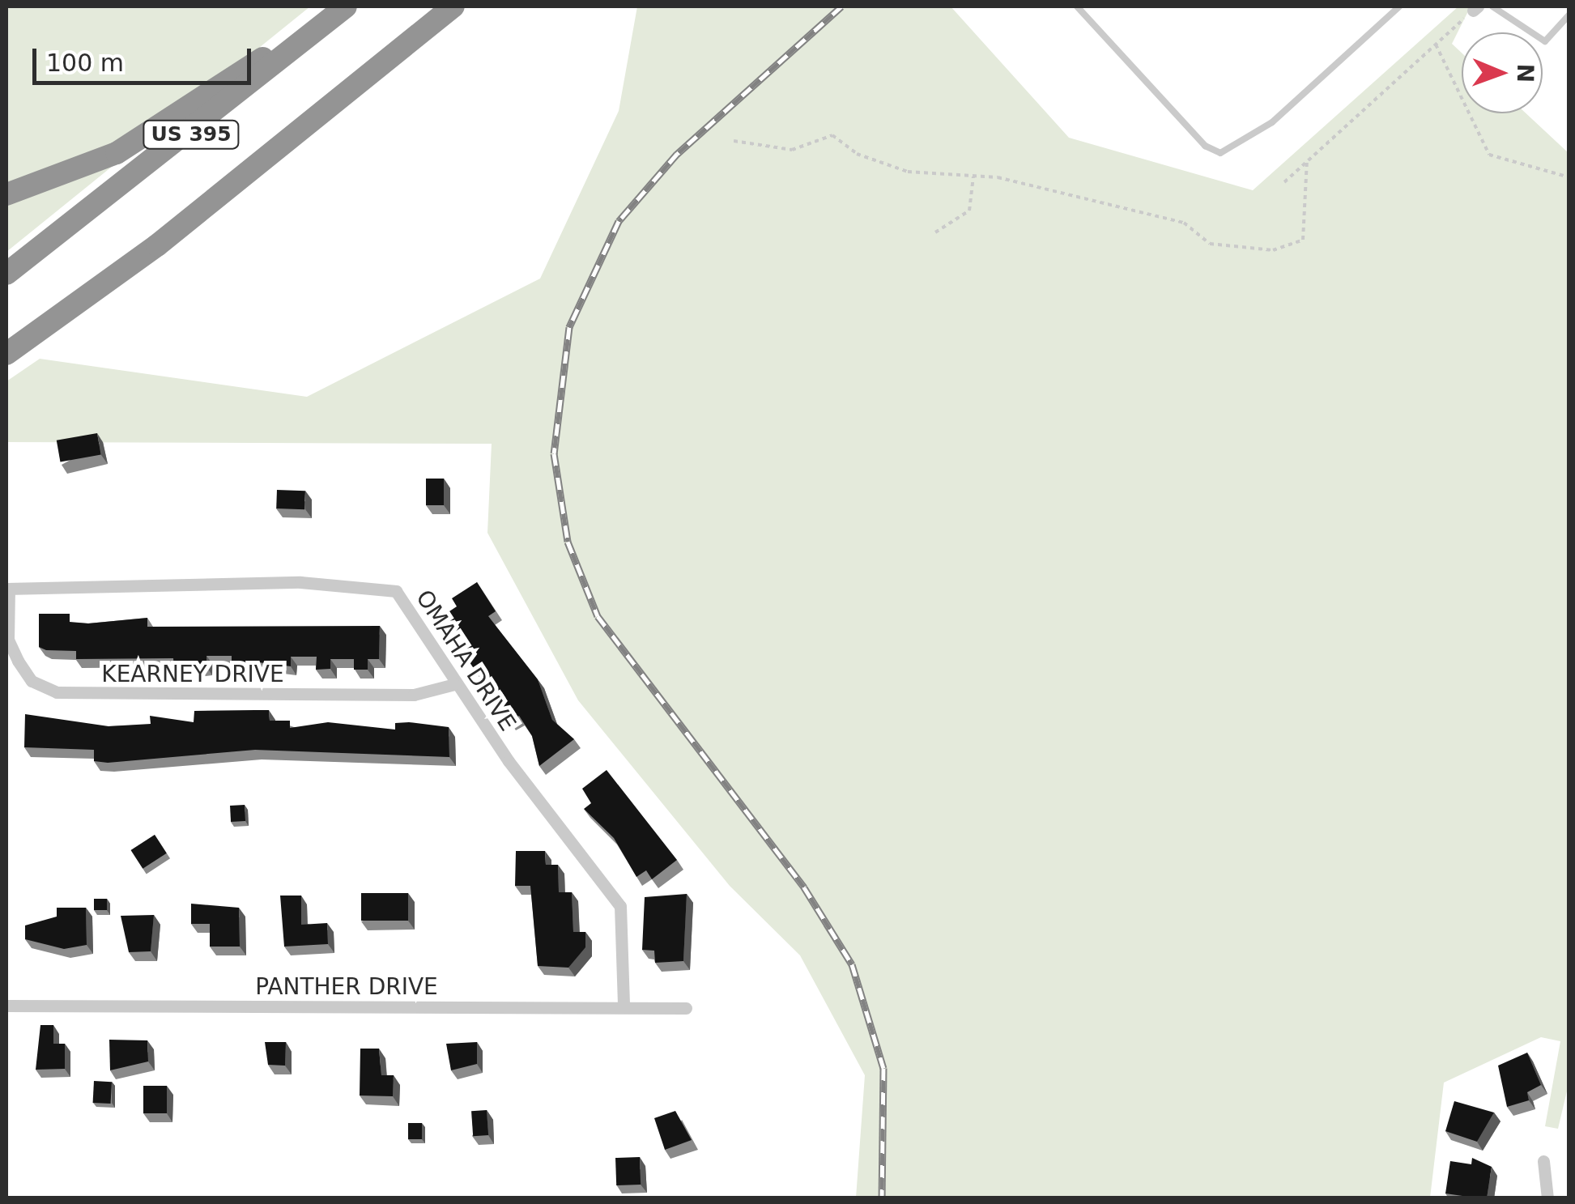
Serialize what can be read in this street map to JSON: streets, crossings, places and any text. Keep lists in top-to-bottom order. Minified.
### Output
{"streets":{"highway":["US 395"],"street":["OMAHA DRIVE","KEARNEY DRIVE","PANTHER DRIVE"]},"crossings":[["OMAHA DRIVE","KEARNEY DRIVE"],["OMAHA DRIVE","PANTHER DRIVE"]],"scale_bar":"100 m","north":"right"}
